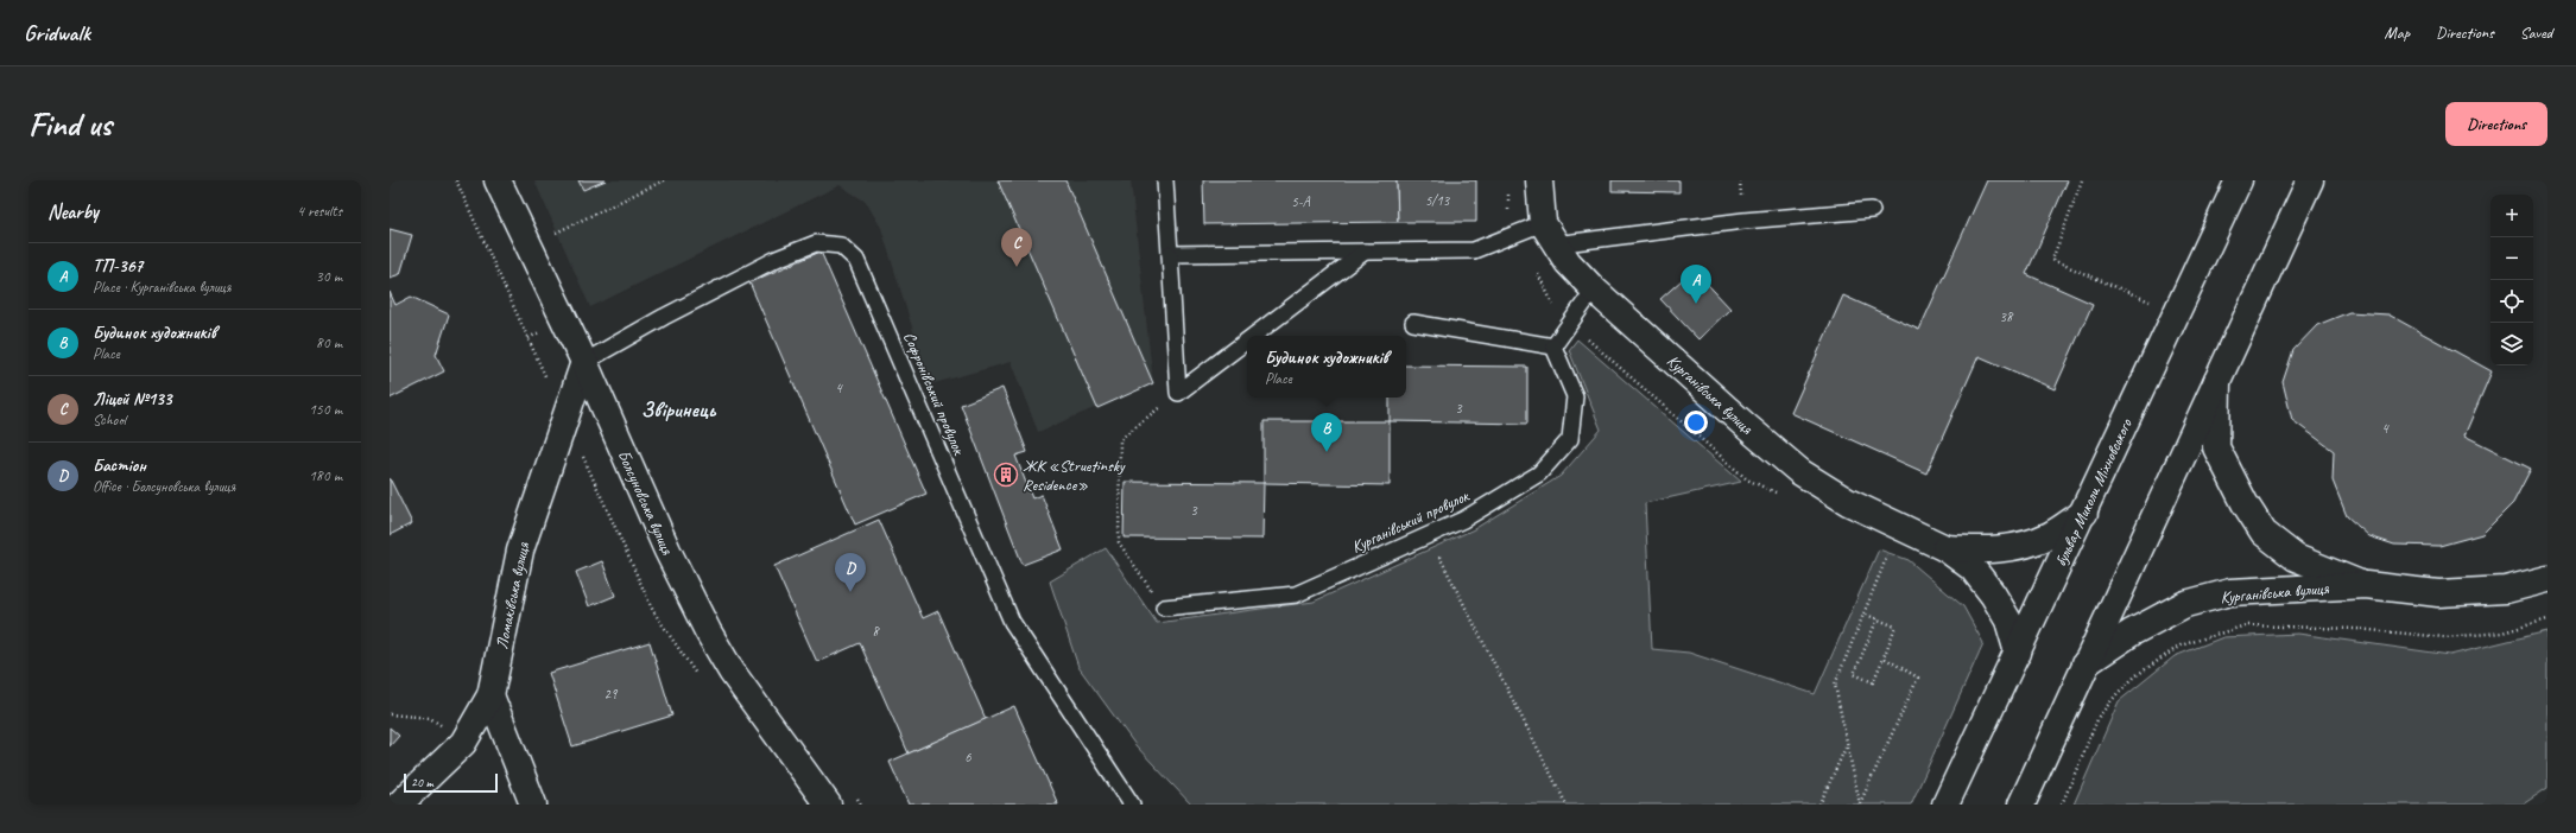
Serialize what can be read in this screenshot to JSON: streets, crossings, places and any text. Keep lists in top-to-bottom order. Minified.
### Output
{"streets":{"main road":["Курганівська вулиця","бульвар Миколи Міхновського","Болсуновська вулиця","Ломаківська вулиця"],"lane":["Софронівський провулок","Курганівський провулок"]},"crossings":[["Софронівський провулок","Болсуновська вулиця"],["Софронівський провулок","Ломаківська вулиця"],["Курганівська вулиця","бульвар Миколи Міхновського"],["Болсуновська вулиця","Ломаківська вулиця"]],"districts":["Звіринець"],"places":{"building":["ЖК «Struetinsky Residence»"]},"house_numbers":["5/13","5-А","38","4","3","4","3","8","29","6"],"scale_bar":"20 m","page":{"header":"Gridwalk","nav":["Map","Directions","Saved"],"buttons":"Directions","title":"Find us","heading":["Nearby","4 results"],"map_buttons":["+","−"],"pins":["C","A","B","D"],"list":[{"mark":"A","name":"ТП-367","note":"Place · Курганівська вулиця","value":"30 m"},{"mark":"B","name":"Будинок художників","note":"Place","value":"80 m"},{"mark":"C","name":"Ліцей №133","note":"School","value":"150 m"},{"mark":"D","name":"Бастіон","note":"Office · Болсуновська вулиця","value":"180 m"}],"popup":["Будинок художників","Place"],"scale":"20 m"}}
